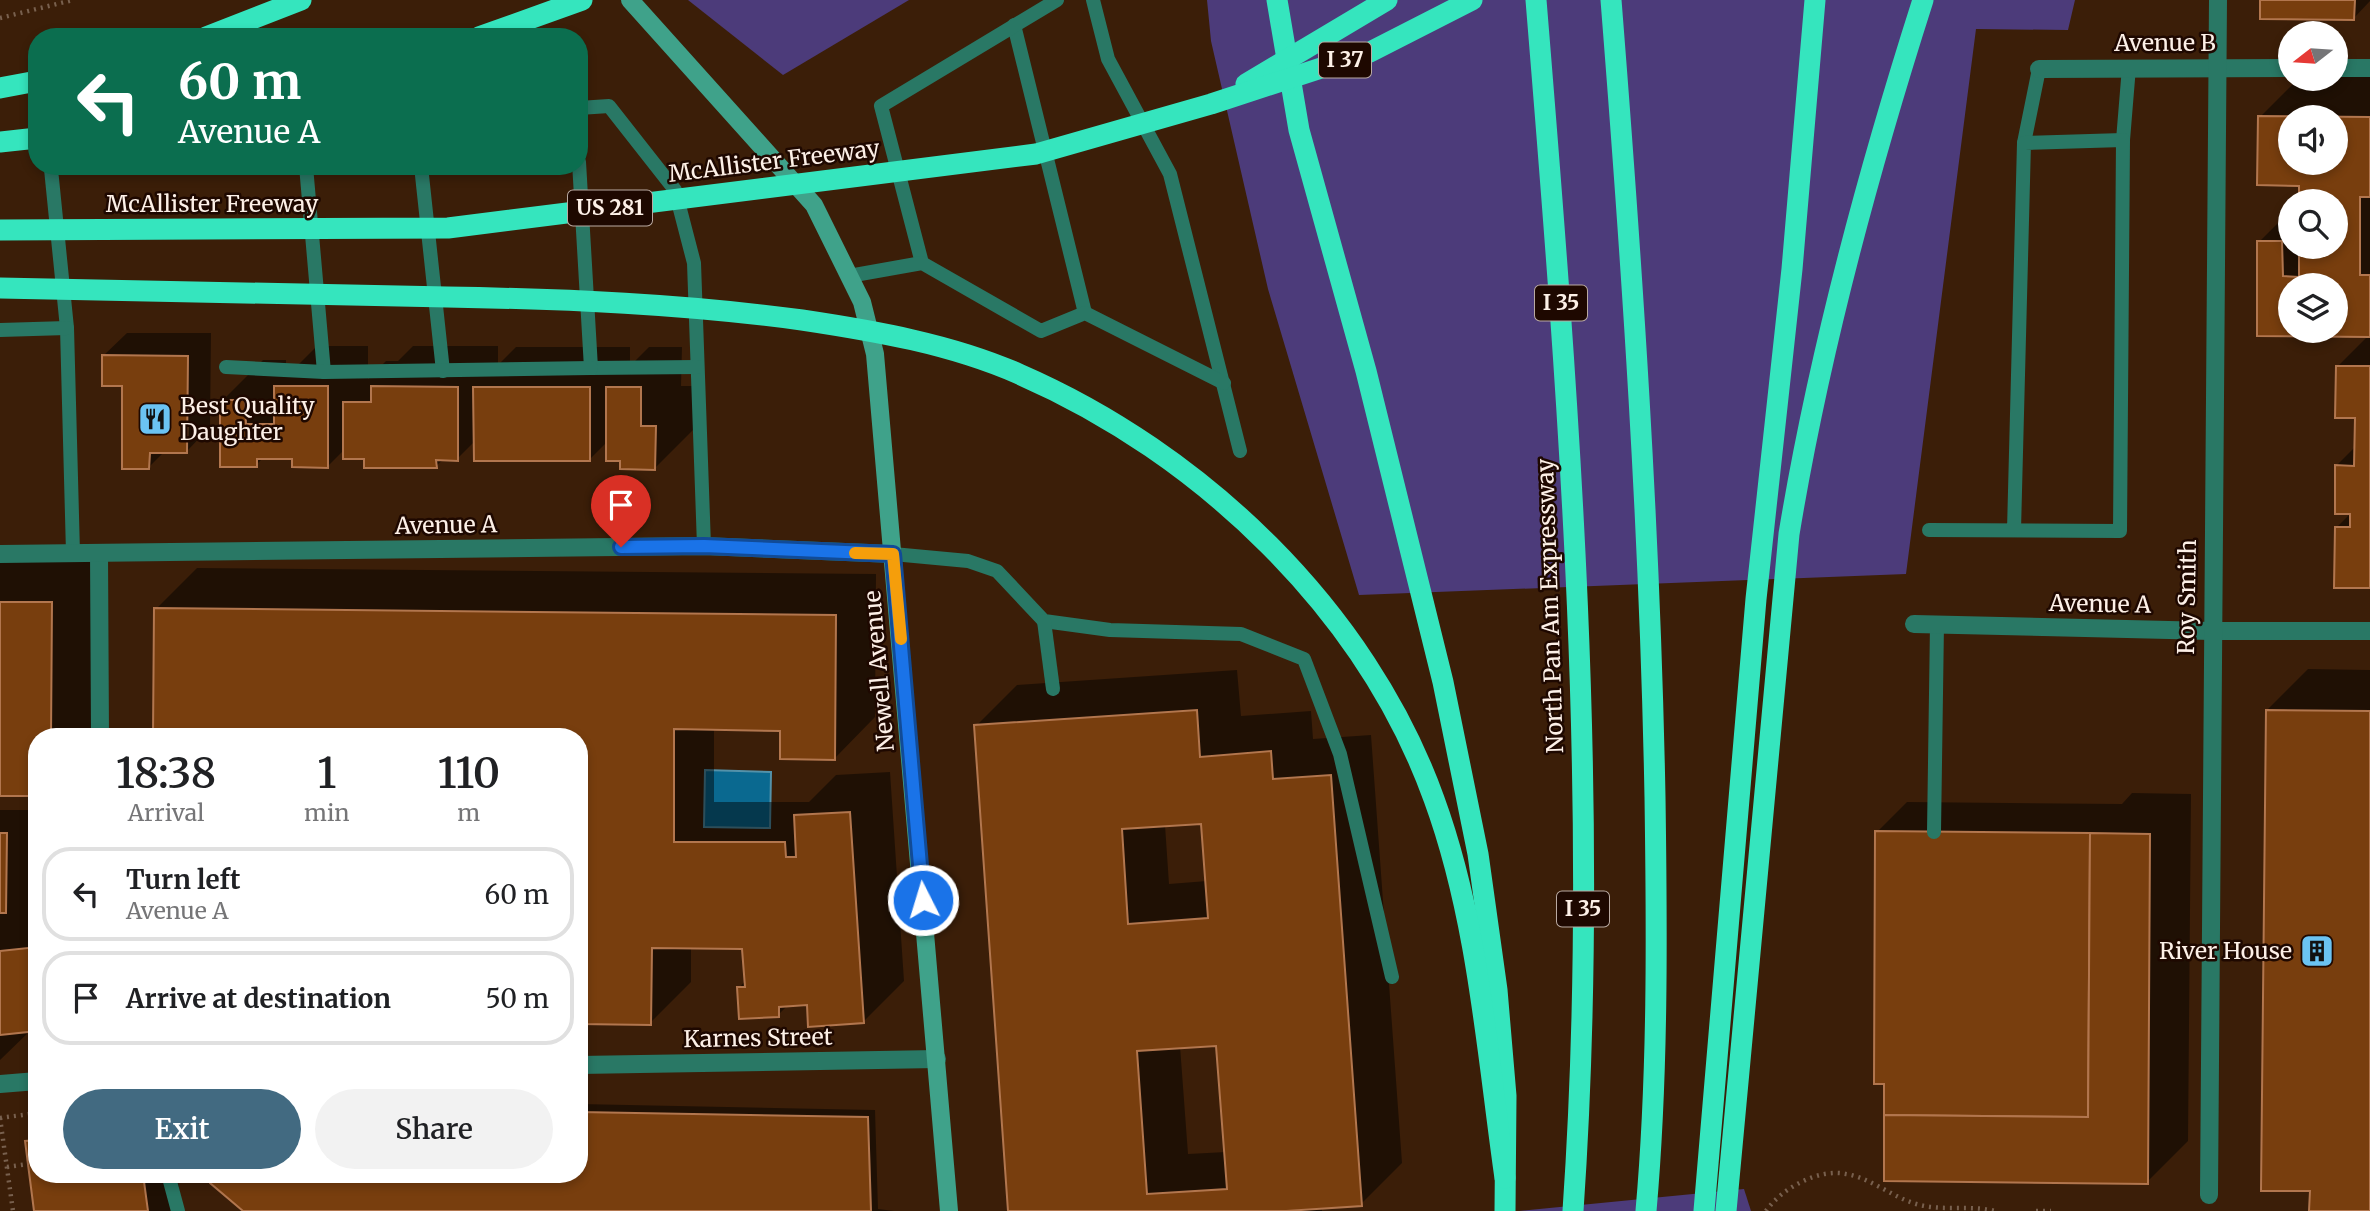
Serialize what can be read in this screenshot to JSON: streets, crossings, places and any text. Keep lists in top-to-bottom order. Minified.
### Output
{"streets":{"highway":["I 37","McAllister Freeway","US 281","I 35","North Pan Am Expressway"],"main road":["Newell Avenue"],"street":["Avenue B","Avenue A","Roy Smith","Karnes Street"]},"crossings":[["Avenue B","Roy Smith"],["I 37","McAllister Freeway"],["Avenue A","Roy Smith"],["Avenue A","Newell Avenue"],["Newell Avenue","Karnes Street"]],"places":{"restaurant":["Best Quality Daughter"],"building":["River House"]},"north":"left","page":{"turn":["60 m","Avenue A"],"eta":["18:38","Arrival","1","min","110","m"],"list":[{"name":"Turn left","note":"Avenue A","value":"60 m"},{"name":"Arrive at destination","value":"50 m"}],"buttons":["Exit","Share"]}}
